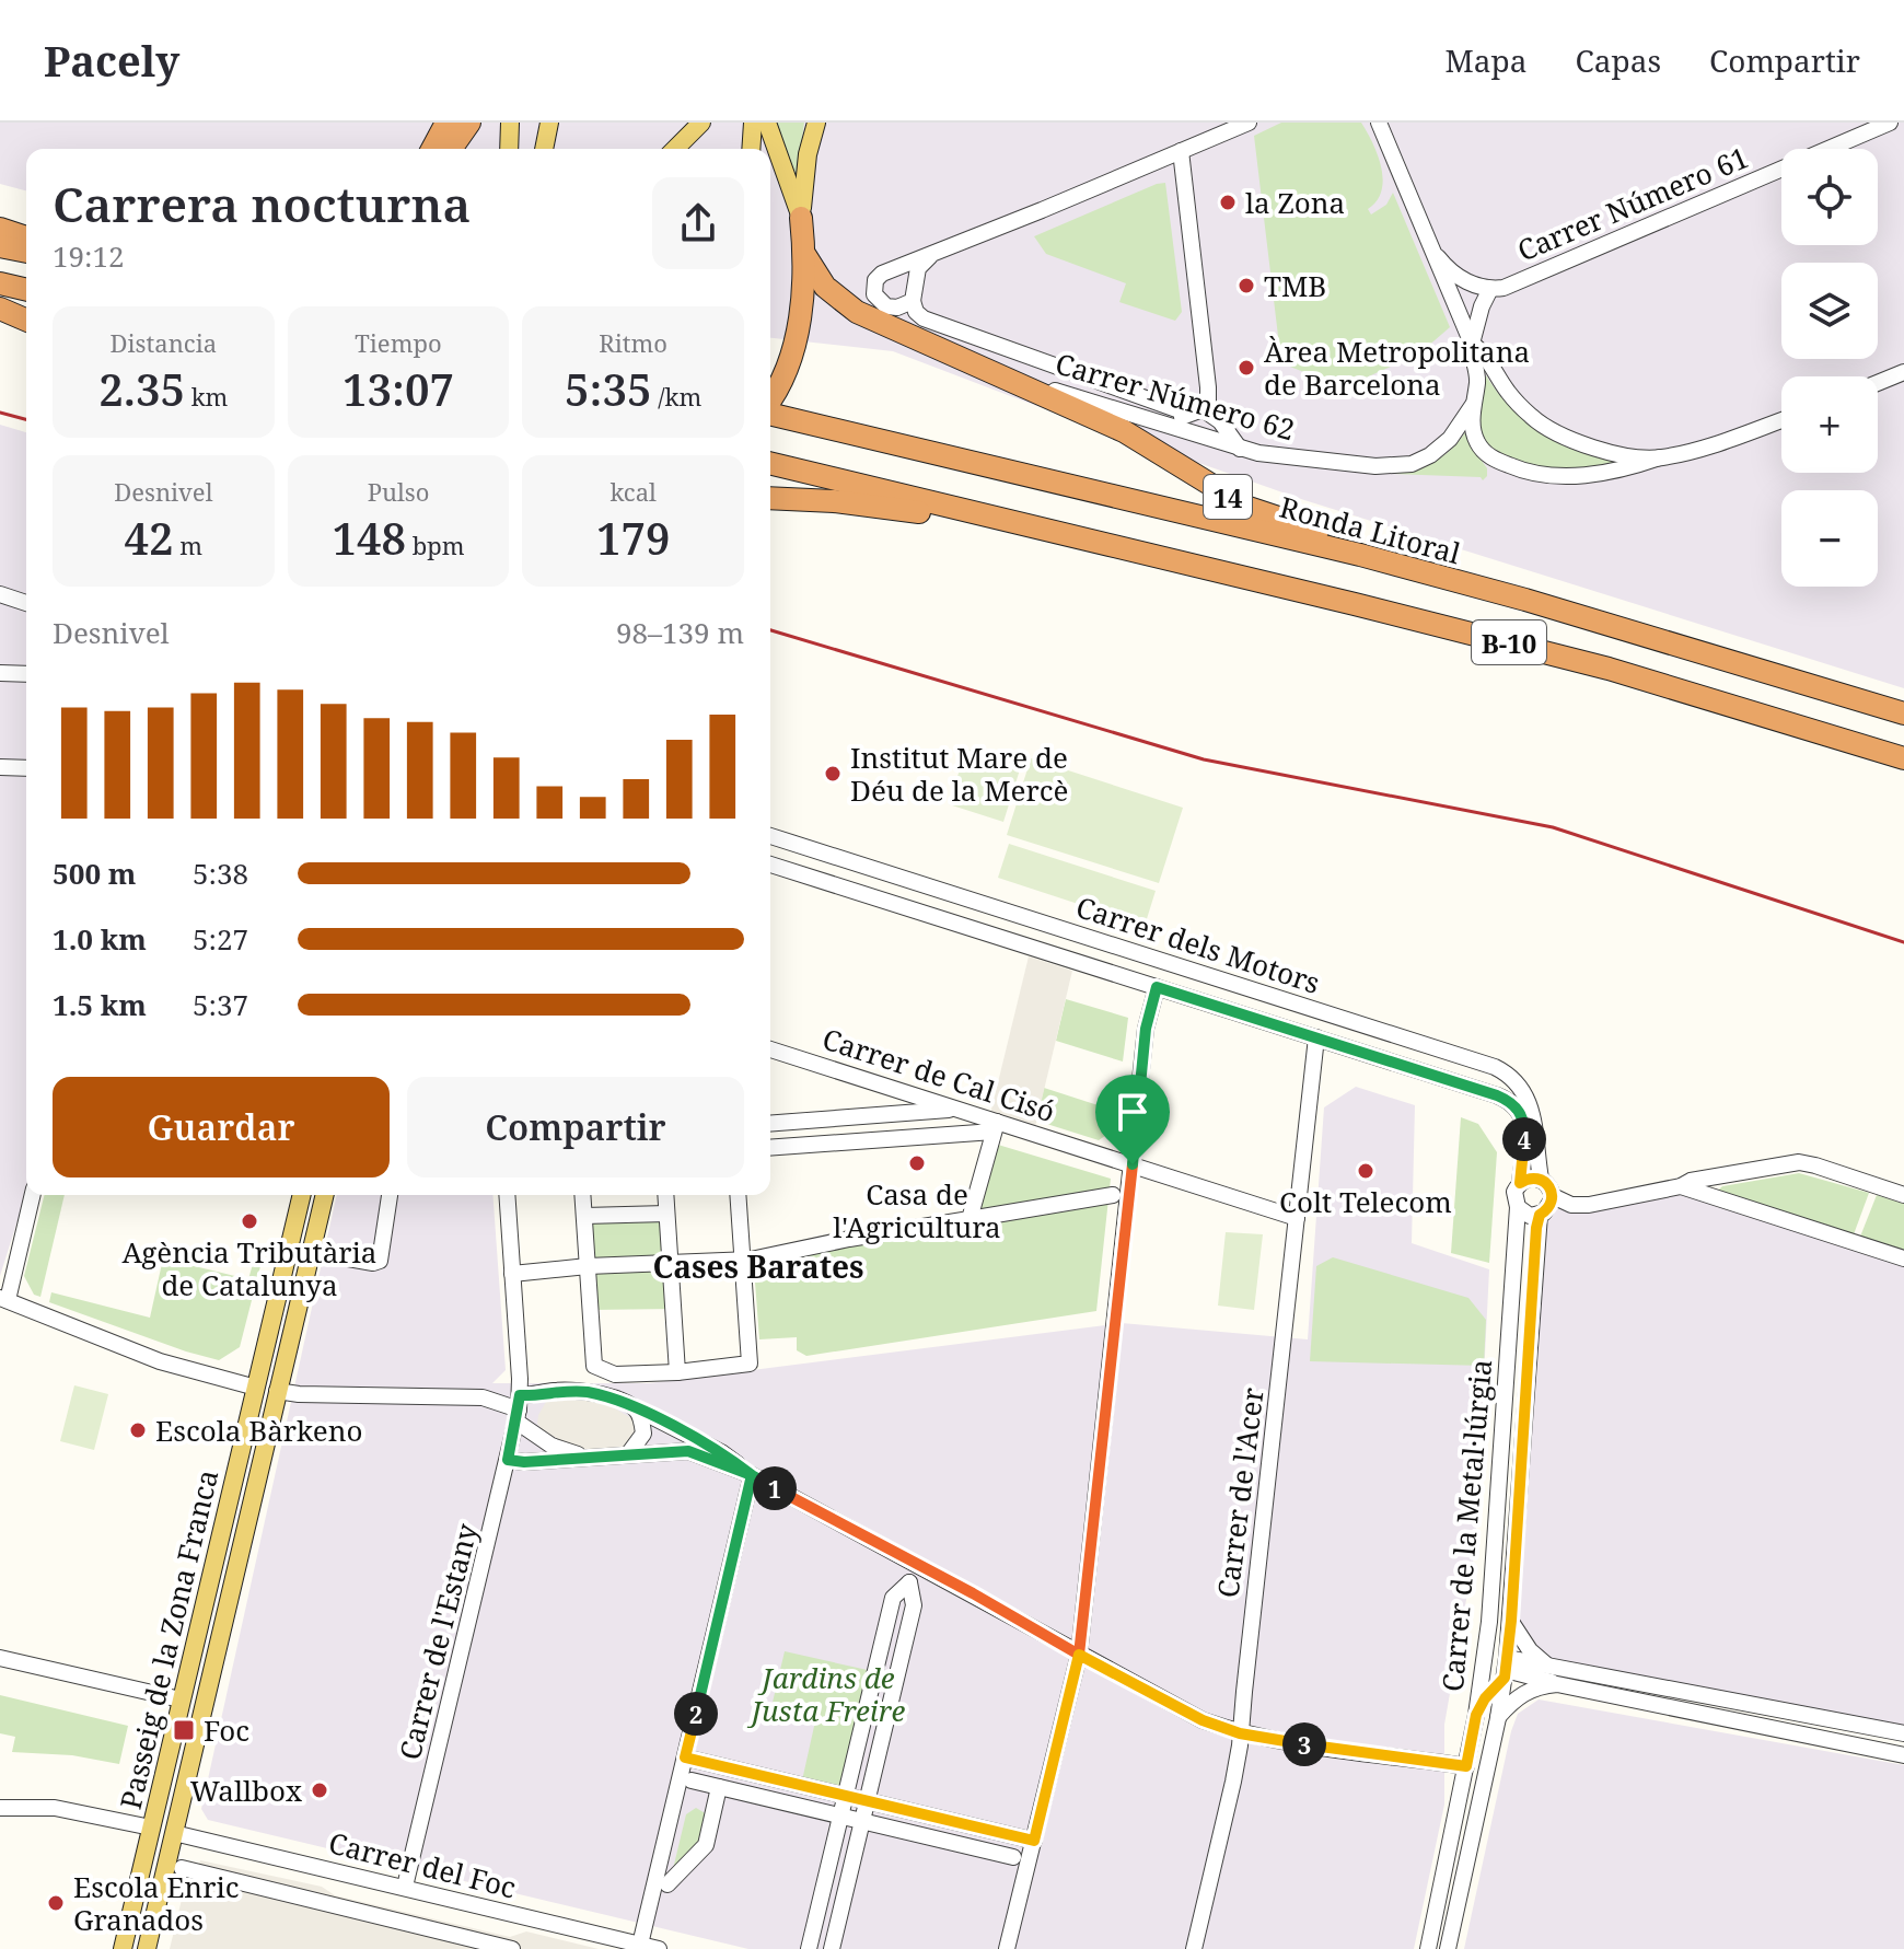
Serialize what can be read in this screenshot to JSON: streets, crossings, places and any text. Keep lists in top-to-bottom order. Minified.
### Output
{"streets":{"highway":["14","Ronda Litoral","B-10"],"main road":["Passeig de la Zona Franca"],"street":["Carrer Número 61","Carrer Número 62","Carrer dels Motors","Carrer de Cal Cisó","Carrer de l'Acer","Carrer de la Metal·lúrgia","Carrer de l'Estany","Carrer del Foc"]},"crossings":[["Carrer Número 62","14"],["14","Ronda Litoral"],["Carrer dels Motors","Carrer de l'Acer"],["Carrer dels Motors","Carrer de la Metal·lúrgia"],["Carrer de Cal Cisó","Carrer de l'Acer"],["Passeig de la Zona Franca","Carrer del Foc"],["Carrer de l'Estany","Carrer del Foc"]],"districts":["Cases Barates"],"parks":["Jardins de Justa Freire"],"places":{"other":["la Zona","TMB","Àrea Metropolitana de Barcelona","Institut Mare de Déu de la Mercè","Casa de l'Agricultura","Colt Telecom","Agència Tributària de Catalunya","Escola Bàrkeno","Wallbox","Escola Enric Granados"],"transit":["Foc"]},"page":{"header":"Pacely","nav":["Mapa","Capas","Compartir"],"map_buttons":["+","−"],"heading":["Carrera nocturna","19:12"],"stats":[["Distancia","2.35 km"],["Tiempo","13:07"],["Ritmo","5:35 /km"],["Desnivel","42 m"],["Pulso","148 bpm"],["kcal","179"]],"chart":["Desnivel","98–139 m"],"list":[{"name":"500 m","note":"5:38"},{"name":"1.0 km","note":"5:27"},{"name":"1.5 km","note":"5:37"}],"buttons":["Guardar","Compartir"],"pins":["4","1","2","3"]}}
